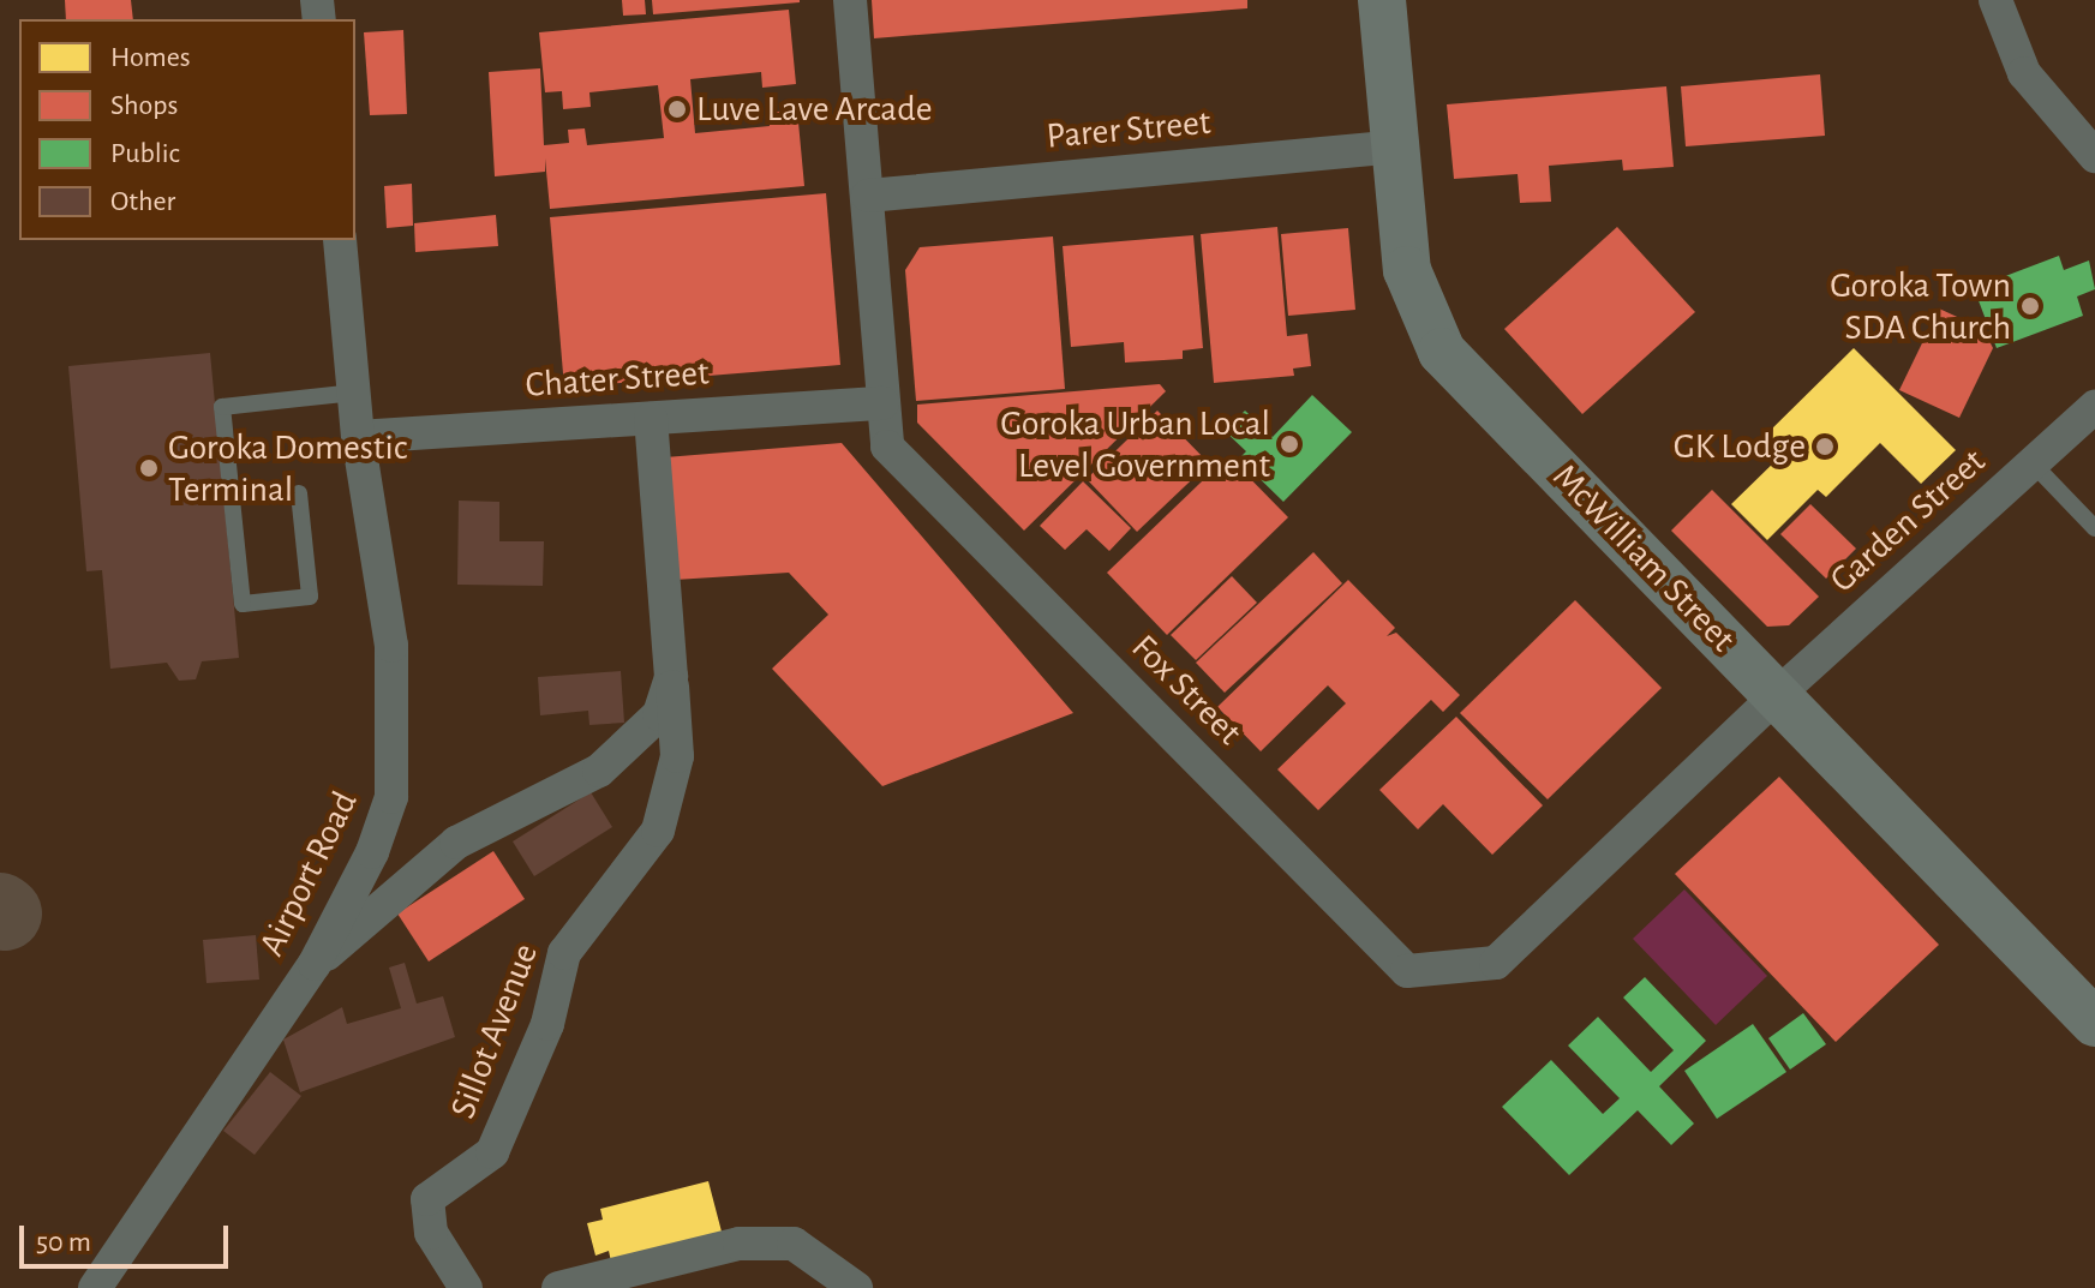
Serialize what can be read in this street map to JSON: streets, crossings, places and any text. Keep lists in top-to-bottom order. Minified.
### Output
{"streets":{"street":["Parer Street","Chater Street","Garden Street","McWilliam Street","Fox Street","Airport Road","Sillot Avenue"]},"crossings":[["Parer Street","McWilliam Street"],["Parer Street","Fox Street"],["Chater Street","Fox Street"],["Chater Street","Airport Road"],["Garden Street","McWilliam Street"],["Garden Street","Fox Street"],["McWilliam Street","Fox Street"]],"places":["Luve Lave Arcade","Goroka Town SDA Church","Goroka Urban Local Level Government","GK Lodge","Goroka Domestic Terminal"],"legend":["Homes","Shops","Public","Other"],"scale_bar":"50 m"}
